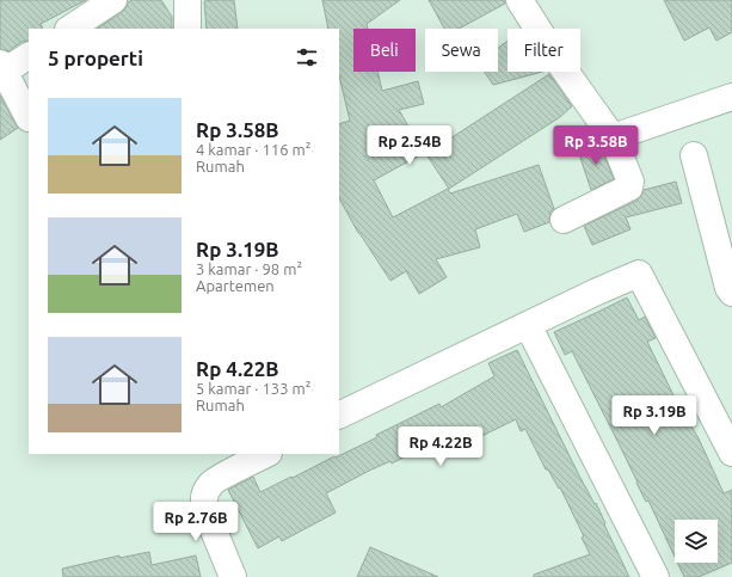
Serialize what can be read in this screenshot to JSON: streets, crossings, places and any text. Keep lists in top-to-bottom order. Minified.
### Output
{"page":{"chip":["Beli","Sewa","Filter"],"heading":"5 properti","list":[{"name":"Rp 3.58B","note":"4 kamar · 116 m² · Rumah"},{"name":"Rp 3.19B","note":"3 kamar · 98 m² · Apartemen"},{"name":"Rp 4.22B","note":"5 kamar · 133 m² · Rumah"}],"price":["Rp 2.54B","Rp 3.58B","Rp 3.19B","Rp 4.22B","Rp 2.76B"]}}
